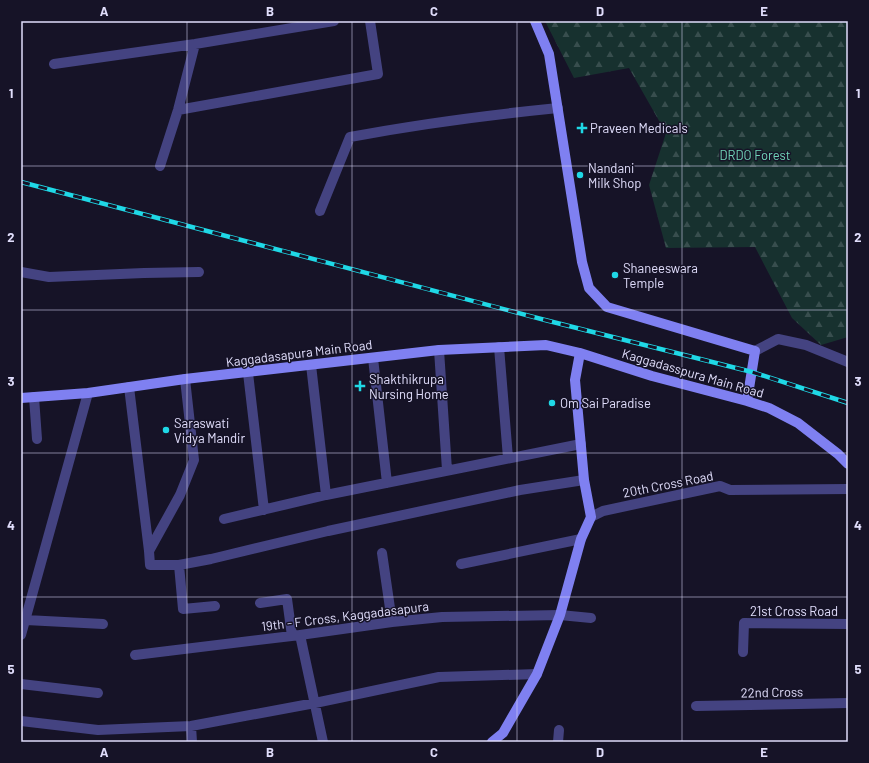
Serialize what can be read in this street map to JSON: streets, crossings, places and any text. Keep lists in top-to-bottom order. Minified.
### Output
{"streets":{"street":["Kaggadasapura Main Road","Kaggadasspura Main Road","20th Cross Road","21st Cross Road","19th - F Cross, Kaggadasapura","22nd Cross"]},"crossings":[["Kaggadasapura Main Road","Kaggadasspura Main Road"]],"parks":["DRDO Forest"],"places":{"health":["Praveen Medicals","Shakthikrupa Nursing Home"],"other":["Nandani Milk Shop","Shaneeswara Temple","Om Sai Paradise","Saraswati Vidya Mandir"]},"grid":{"columns":["A","B","C","D","E"],"rows":["1","2","3","4","5"]}}
